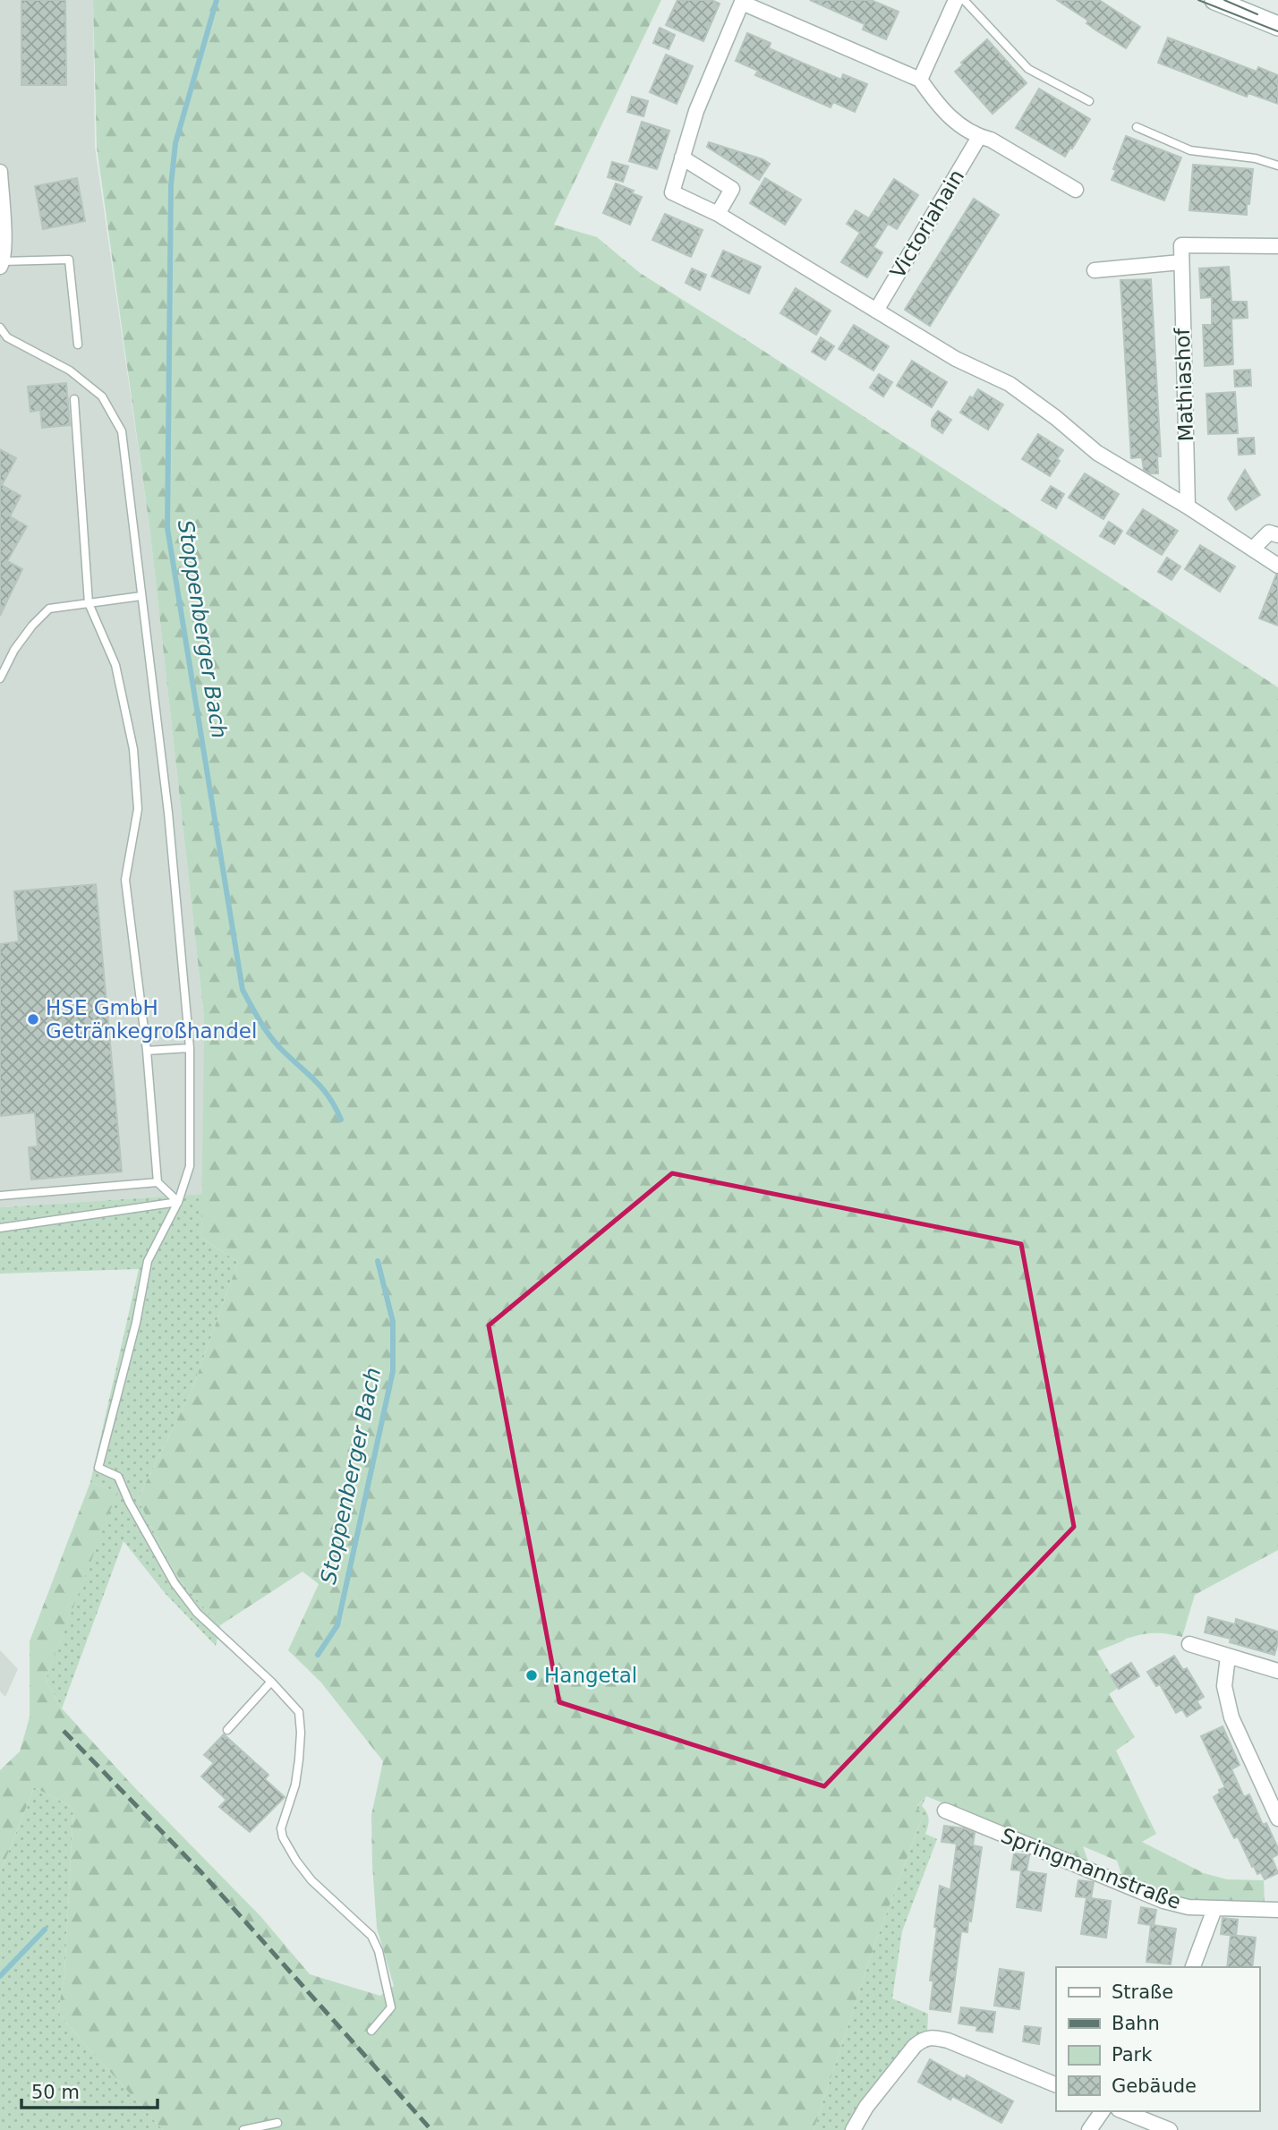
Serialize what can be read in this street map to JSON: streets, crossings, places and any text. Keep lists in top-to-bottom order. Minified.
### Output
{"streets":{"street":["Victoriahain","Mathiashof","Springmannstraße"]},"water":["Stoppenberger Bach"],"places":["HSE GmbH Getränkegroßhandel","Hangetal"],"legend":["Straße","Bahn","Park","Gebäude"],"scale_bar":"50 m"}
